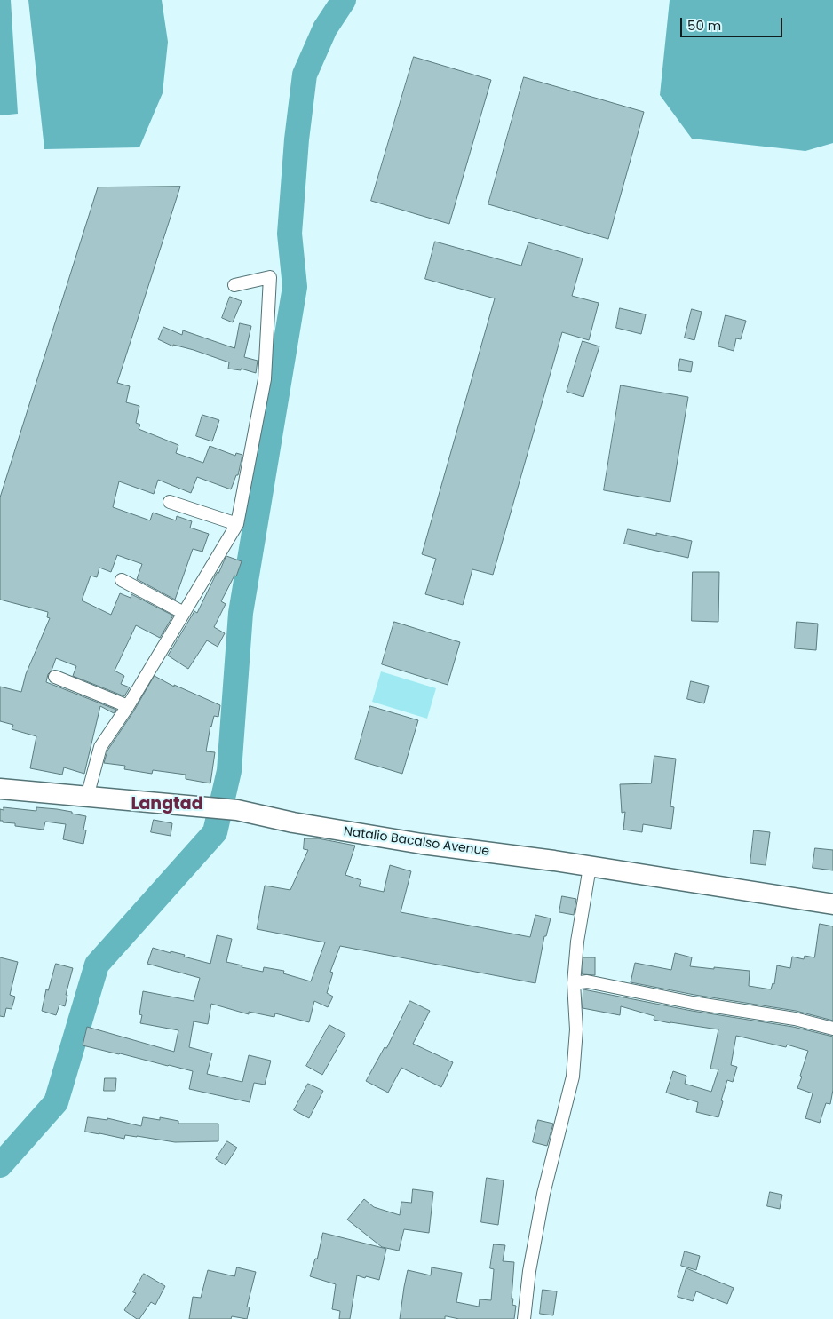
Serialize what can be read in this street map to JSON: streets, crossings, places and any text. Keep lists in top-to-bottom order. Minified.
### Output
{"streets":{"highway":["Natalio Bacalso Avenue"]},"districts":["Langtad"],"scale_bar":"50 m"}
